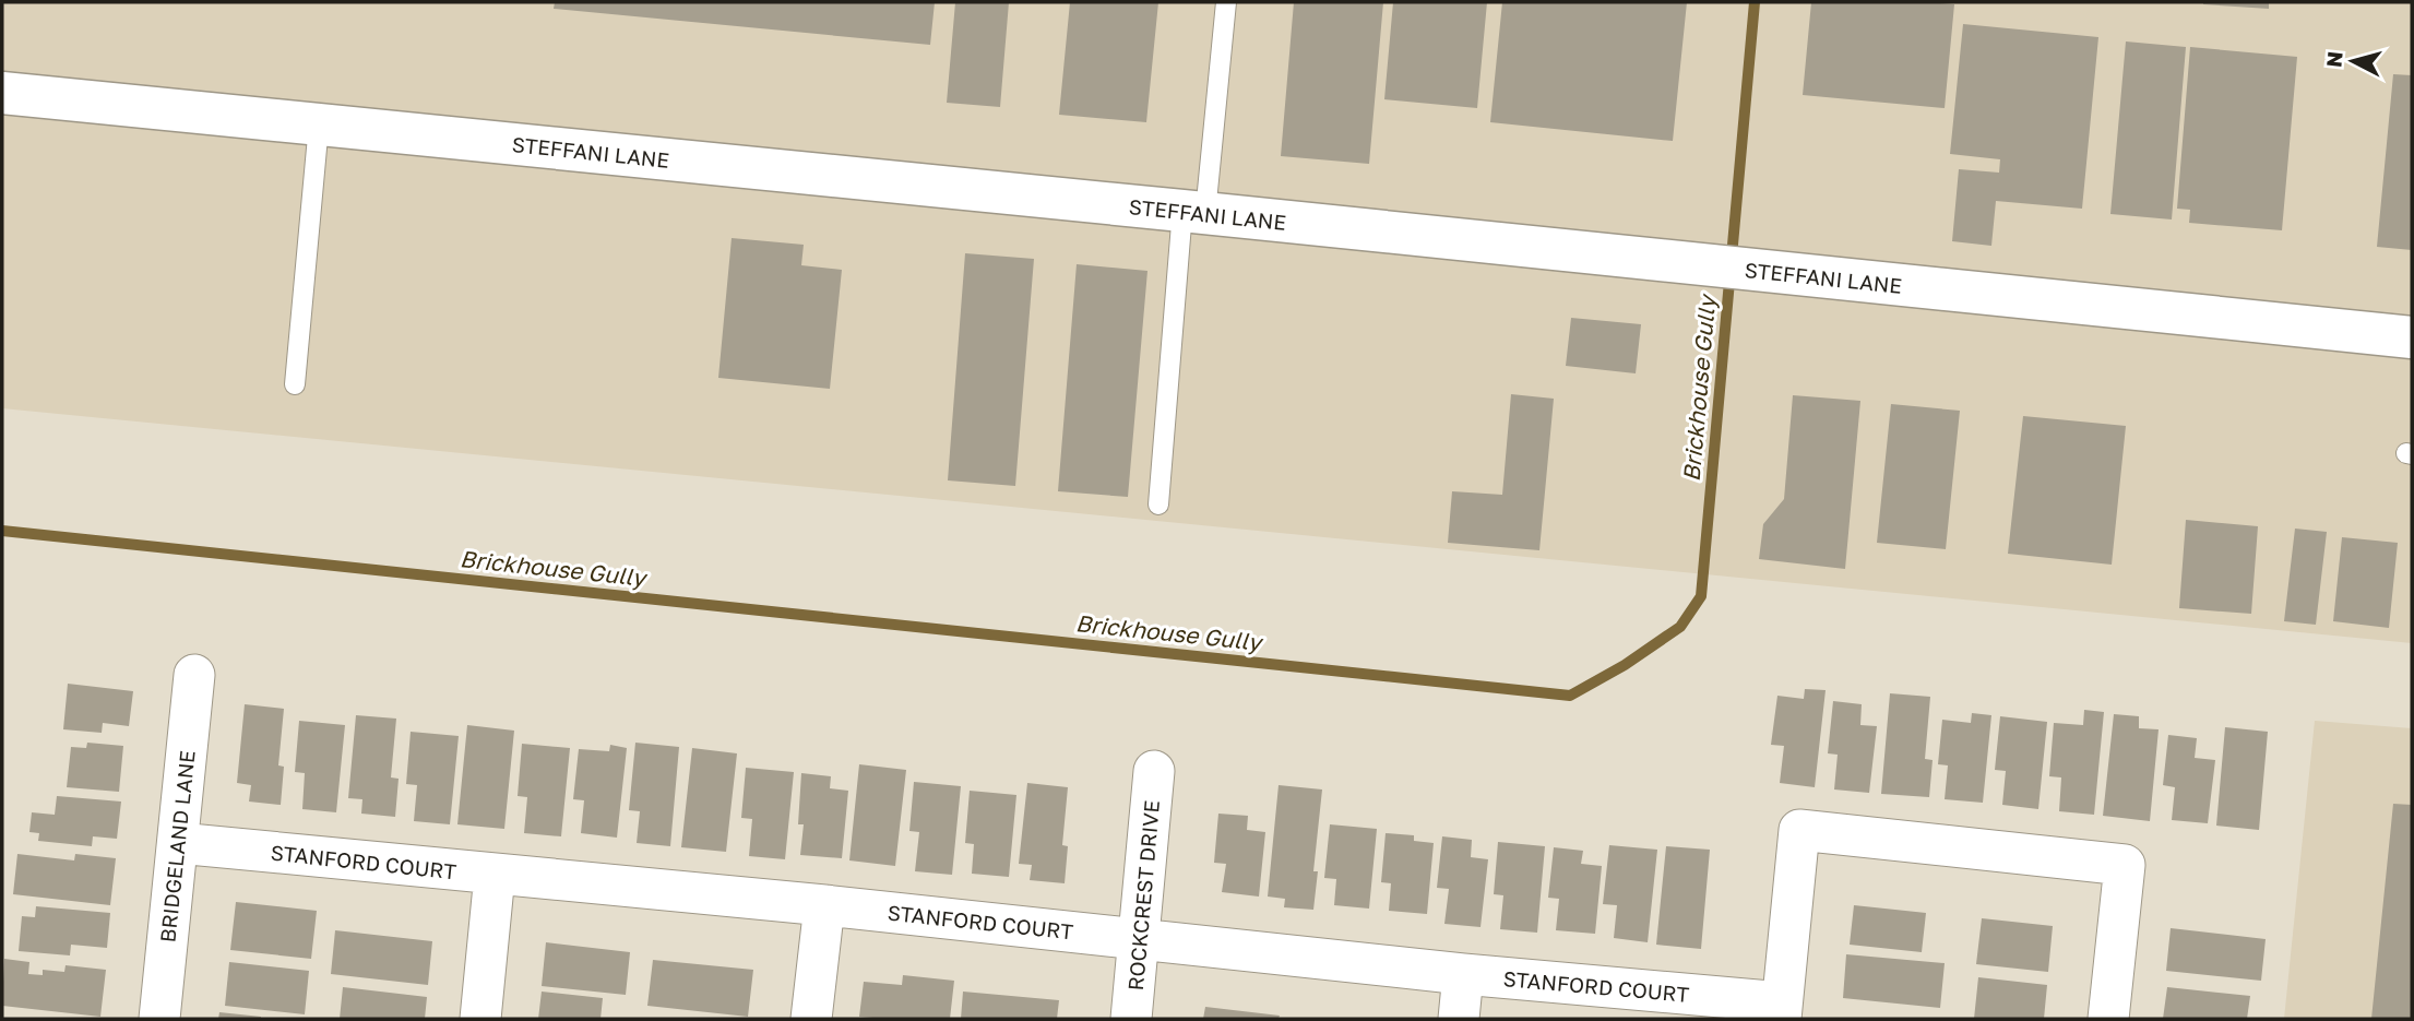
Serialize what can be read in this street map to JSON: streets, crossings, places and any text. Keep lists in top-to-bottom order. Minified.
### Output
{"streets":{"street":["STEFFANI LANE","BRIDGELAND LANE","STANFORD COURT","ROCKCREST DRIVE"]},"crossings":[["BRIDGELAND LANE","STANFORD COURT"],["STANFORD COURT","ROCKCREST DRIVE"]],"water":["Brickhouse Gully"],"north":"left"}
